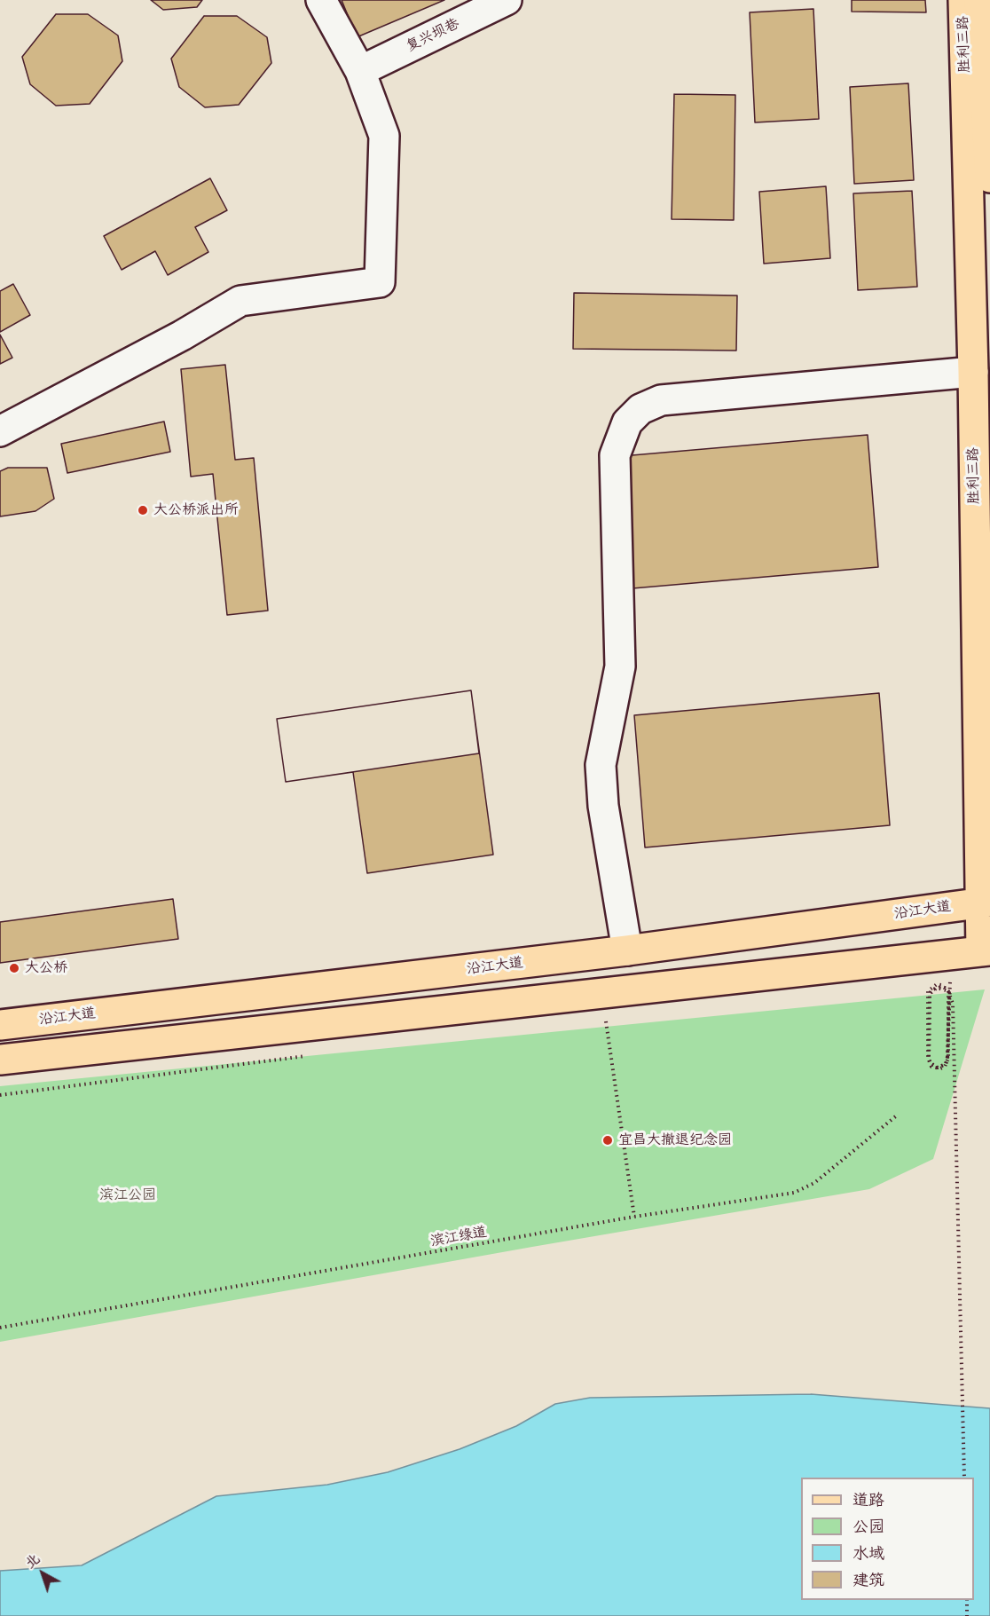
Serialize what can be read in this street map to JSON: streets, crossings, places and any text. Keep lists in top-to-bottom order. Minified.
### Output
{"streets":{"main road":["胜利三路","沿江大道"],"street":["复兴坝巷"],"path":["滨江绿道"]},"crossings":[["胜利三路","沿江大道"]],"parks":["滨江公园"],"places":["大公桥派出所","大公桥","宜昌大撤退纪念园"],"legend":["道路","公园","水域","建筑"],"north":"top left"}
